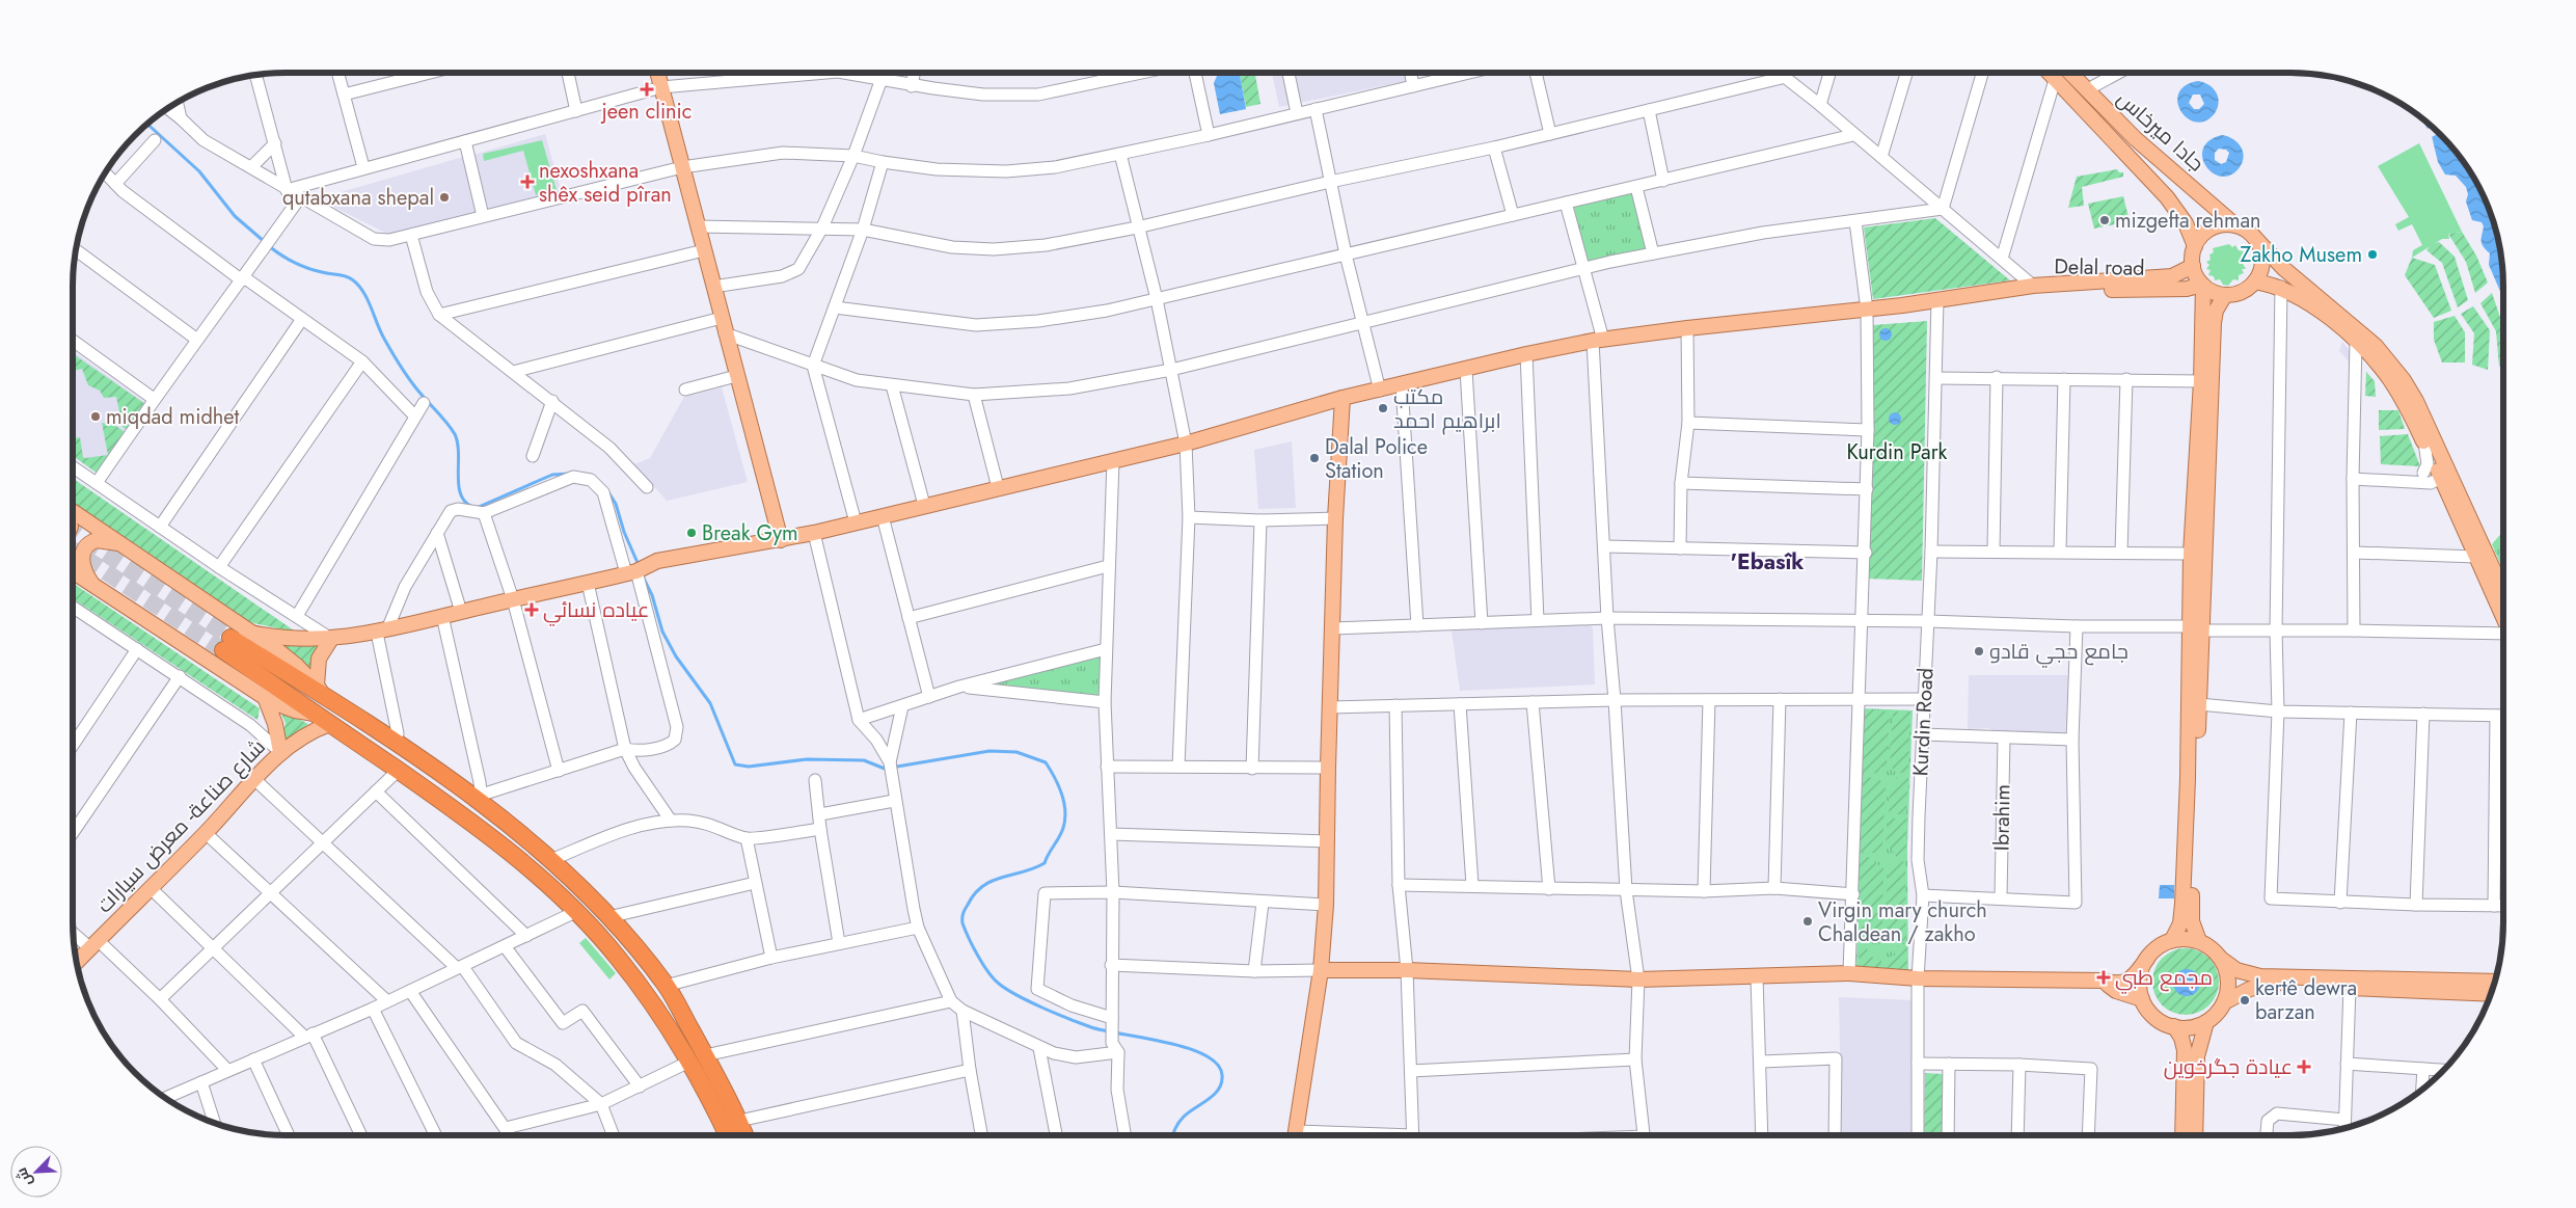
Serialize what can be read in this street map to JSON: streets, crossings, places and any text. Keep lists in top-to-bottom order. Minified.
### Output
{"streets":{"main road":["جادا ميرخاس","Delal road","شارع صناعة- معرض سيارات"],"street":["Kurdin Road","Ibrahim"]},"crossings":[["جادا ميرخاس","Delal road"]],"districts":["'Ebasîk"],"parks":["Kurdin Park"],"places":{"health":["jeen clinic","nexoshxana shêx seid pîran","عياده نسائي","مجمع طبي","عيادة جگرخوين"],"other":["qutabxana shepal","mizgefta rehman","Zakho Musem","مكتب ابراهيم احمد","miqdad midhet","Dalal Police Station","Break Gym","جامع حجي قادو","Virgin mary church Chaldean / zakho","kertê dewra barzan"]},"north":"bottom left"}
